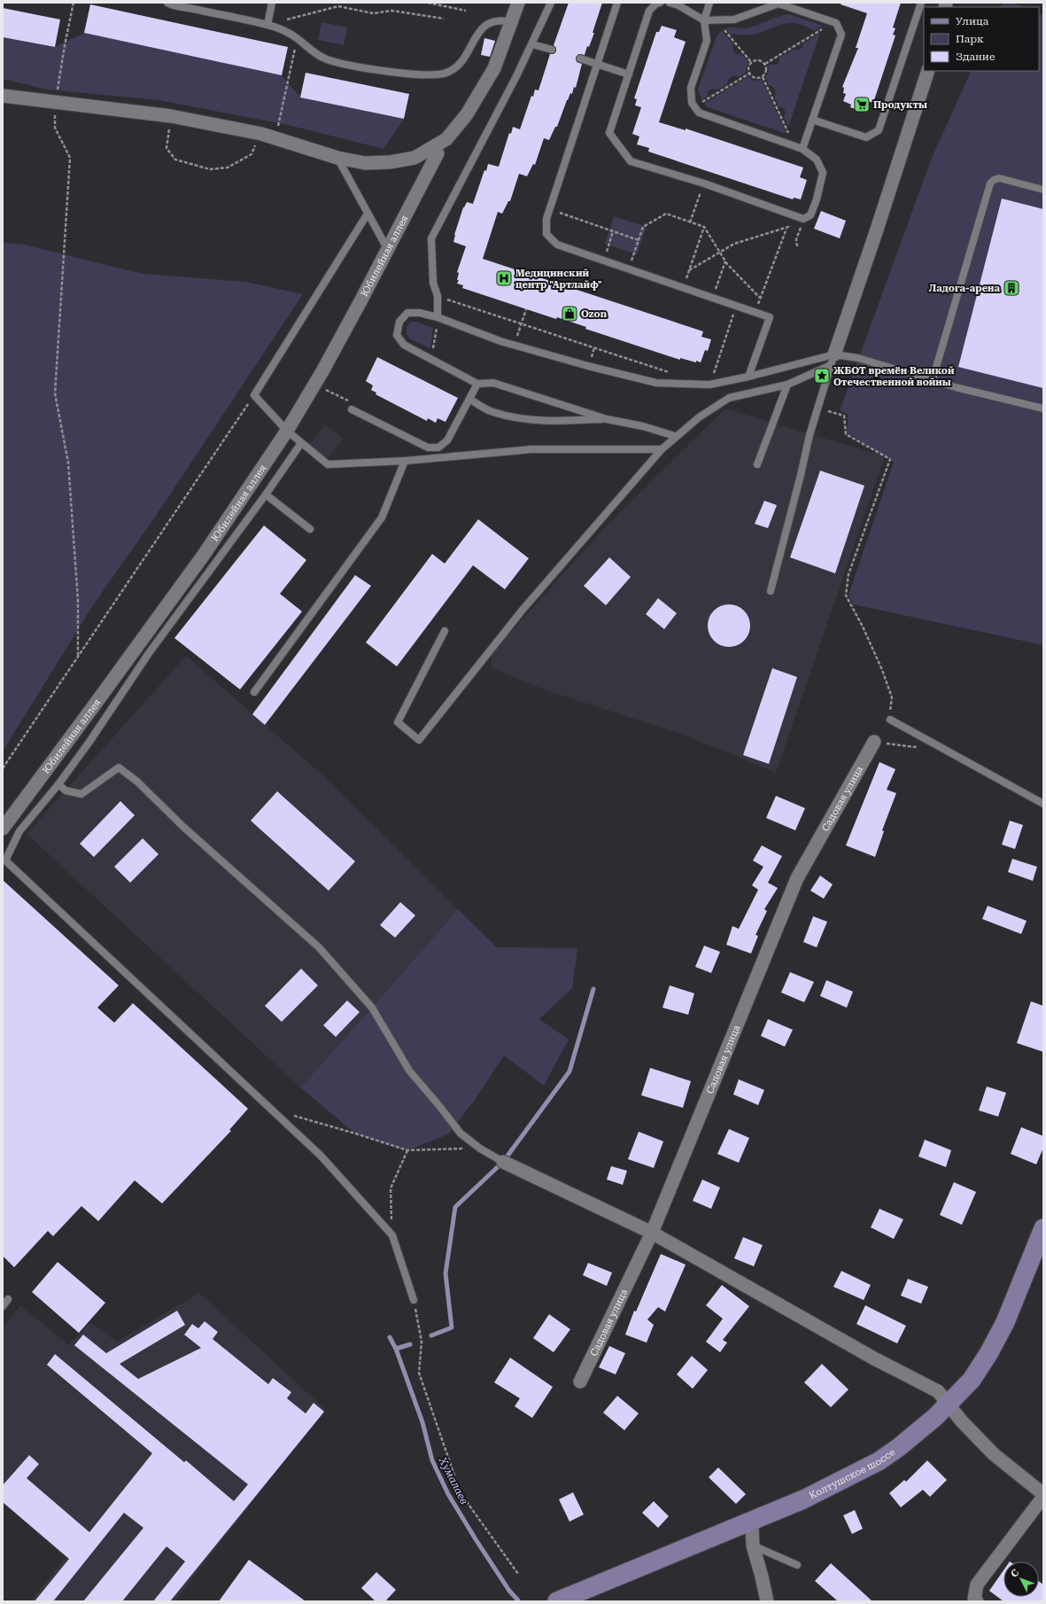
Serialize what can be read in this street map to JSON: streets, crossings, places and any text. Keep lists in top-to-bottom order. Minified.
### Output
{"streets":{"main road":["Колтушское шоссе"],"street":["Юбилейная аллея","Садовая улица"]},"water":["Хумалаев"],"places":{"supermarket":["Продукты"],"hospital":["Медицинский центр \"Артлайф\""],"building":["Ладога-арена"],"shop":["Ozon"],"place":["ЖБОТ времён Великой Отечественной войны"]},"legend":["Улица","Парк","Здание"],"north":"top left"}
